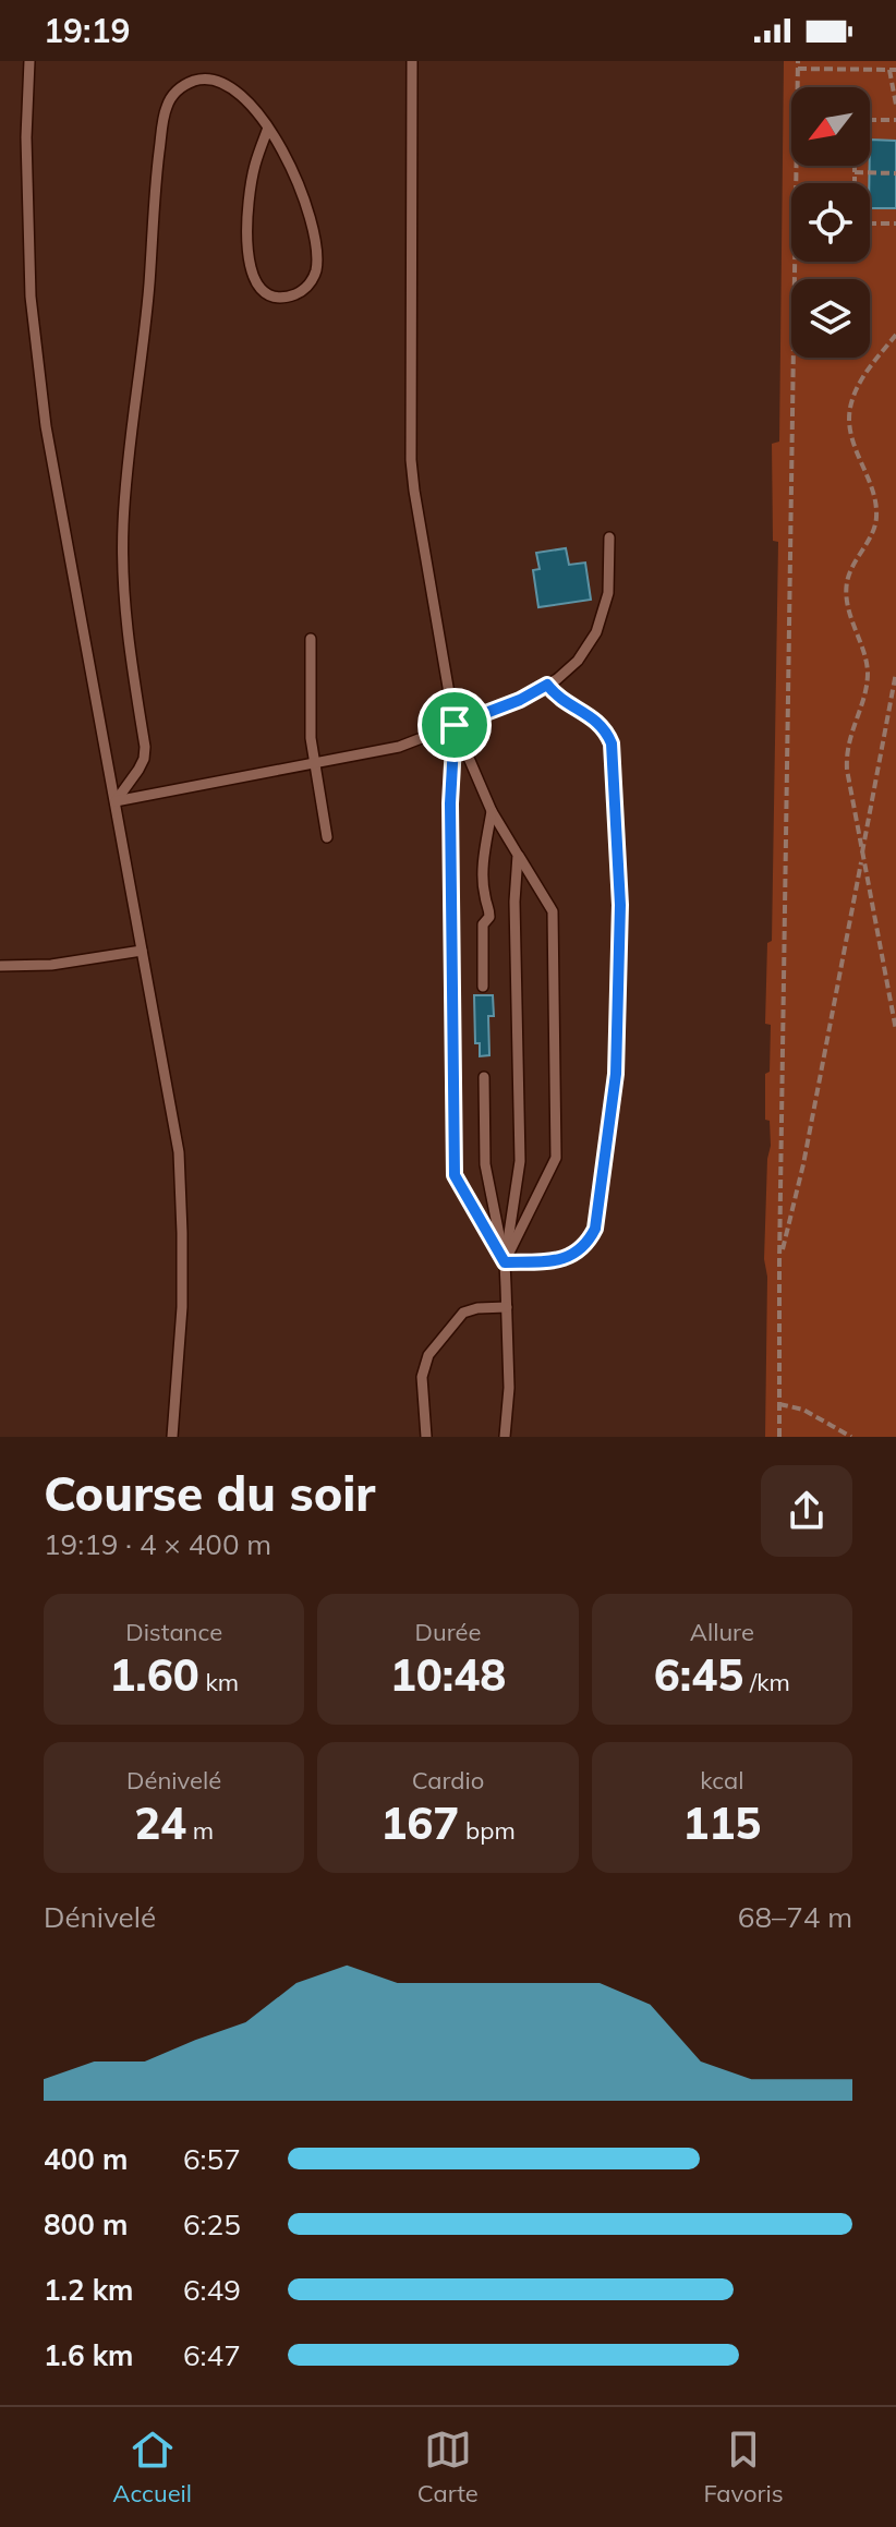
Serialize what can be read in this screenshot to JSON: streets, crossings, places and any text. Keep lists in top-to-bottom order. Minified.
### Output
{"north":"bottom left","page":{"status":"19:19","heading":["Course du soir","19:19 · 4 × 400 m"],"stats":[["Distance","1.60 km"],["Durée","10:48"],["Allure","6:45 /km"],["Dénivelé","24 m"],["Cardio","167 bpm"],["kcal","115"]],"chart":["Dénivelé","68–74 m"],"list":[{"name":"400 m","note":"6:57"},{"name":"800 m","note":"6:25"},{"name":"1.2 km","note":"6:49"},{"name":"1.6 km","note":"6:47"}],"tabs":["Accueil","Carte","Favoris"]}}
